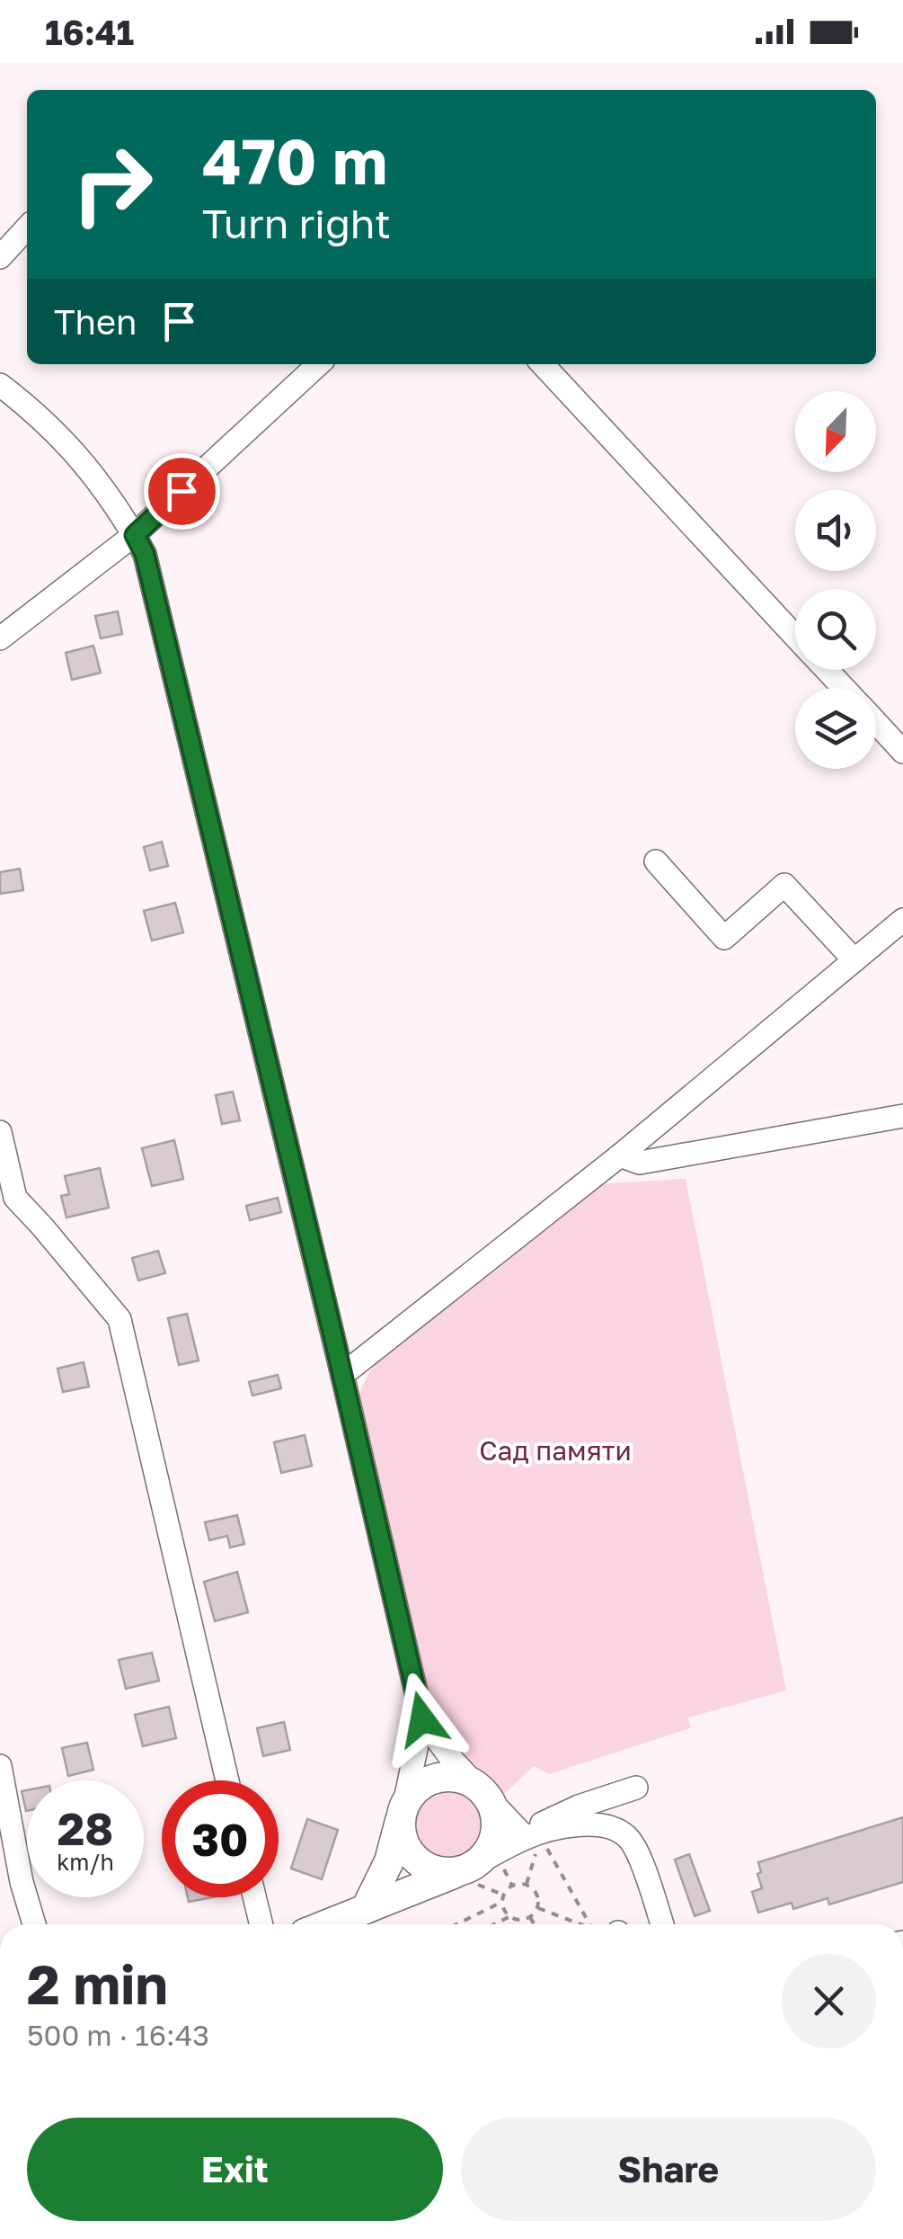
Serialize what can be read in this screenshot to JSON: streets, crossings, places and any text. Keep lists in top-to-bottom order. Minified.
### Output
{"parks":["Сад памяти"],"north":"bottom left","page":{"status":"16:41","turn":["470 m","Turn right"],"then":"Then","speed":"28 km/h","limit":"30","heading":["2 min","500 m · 16:43"],"buttons":["Exit","Share"]}}
